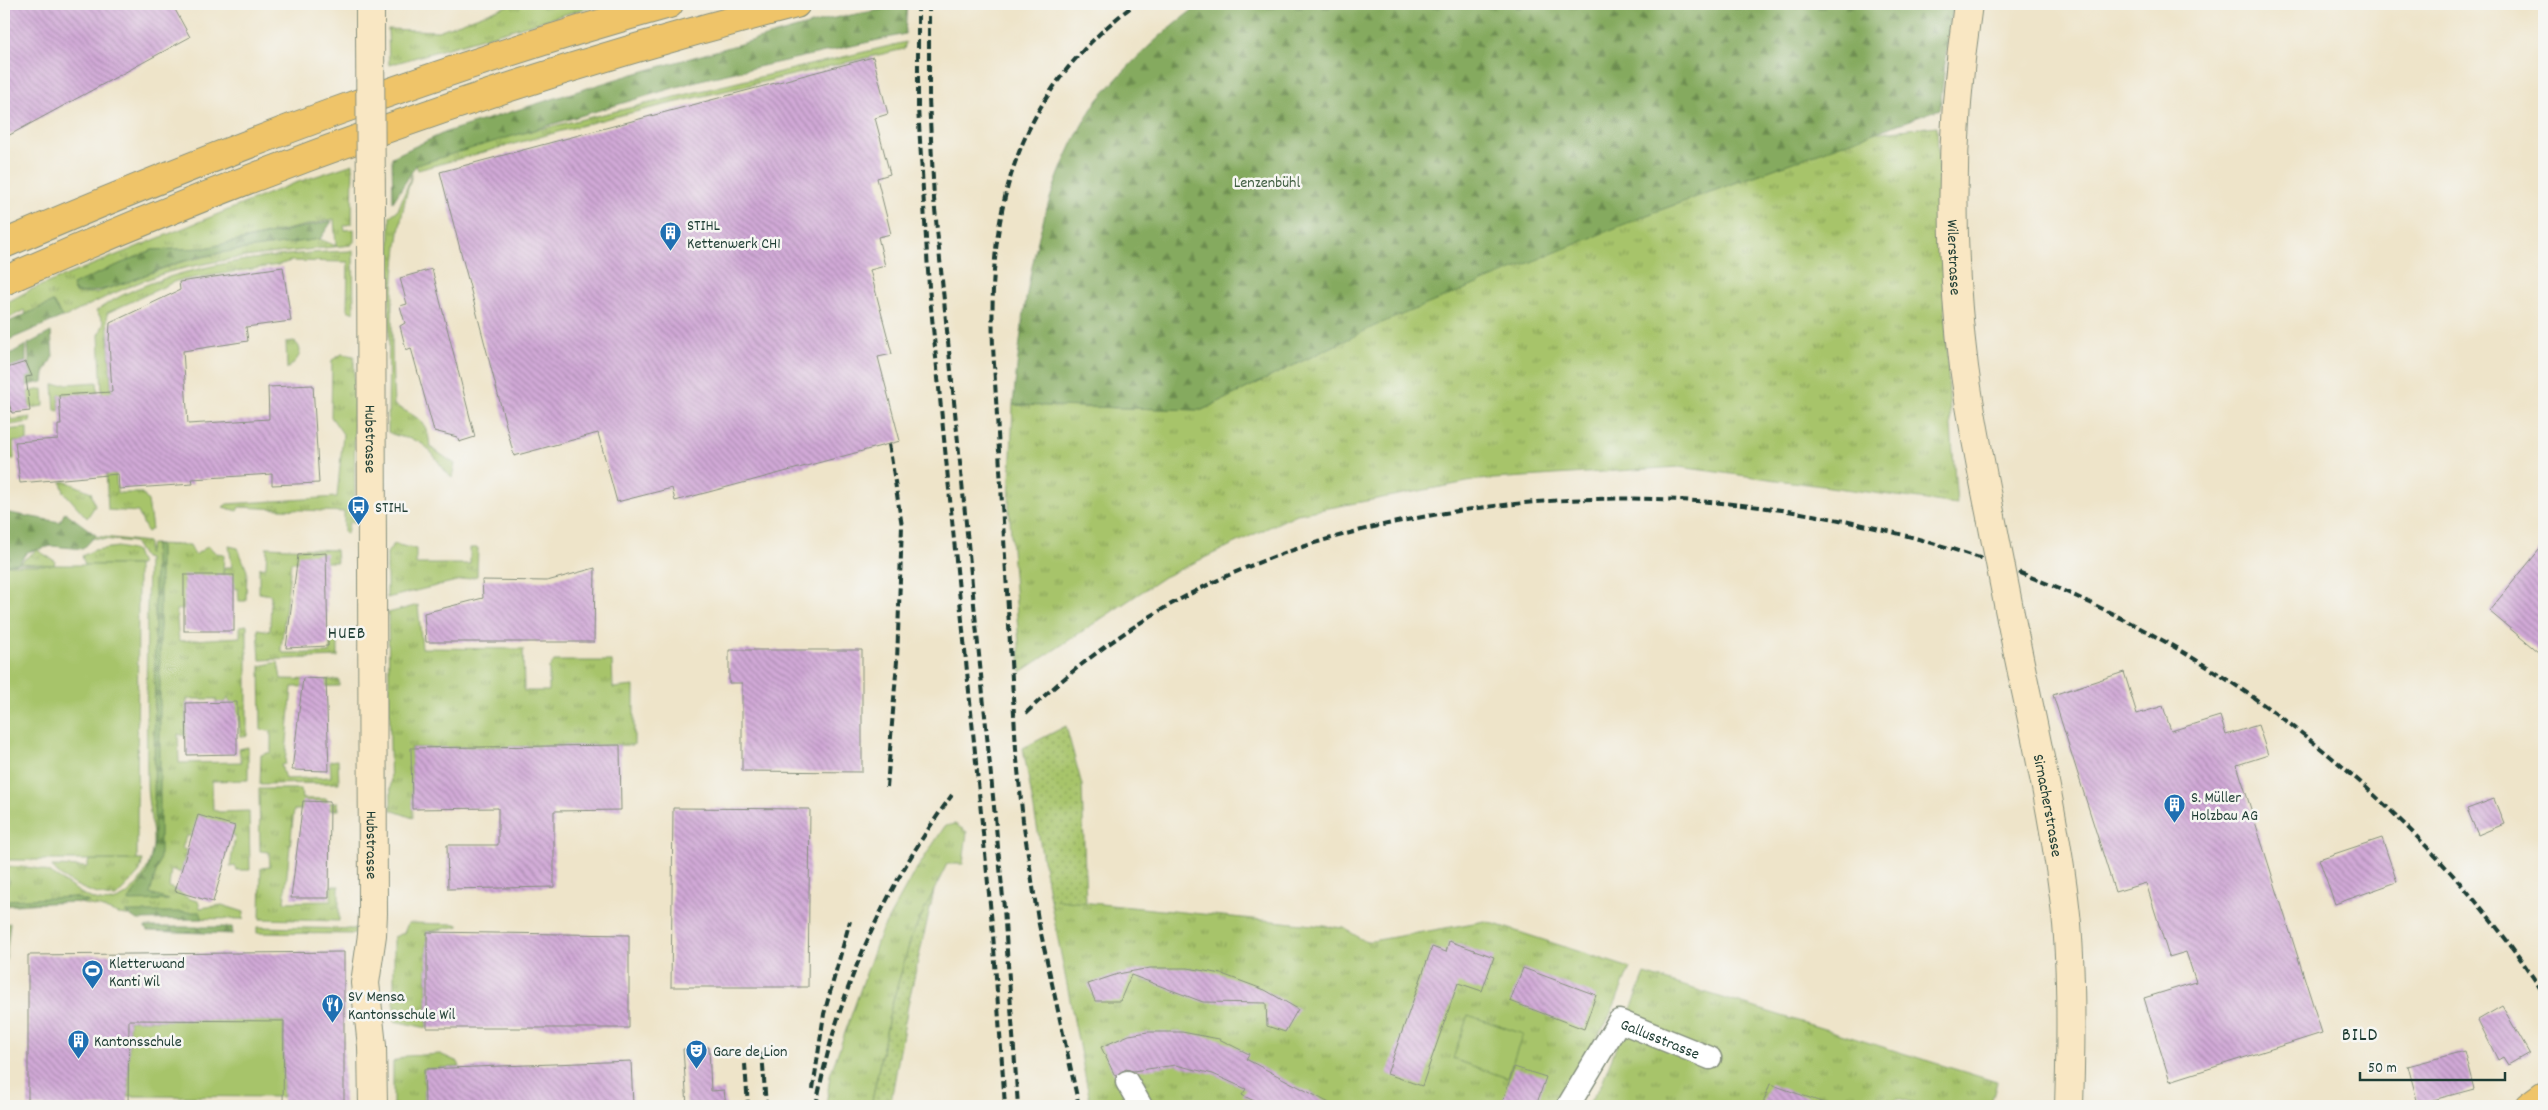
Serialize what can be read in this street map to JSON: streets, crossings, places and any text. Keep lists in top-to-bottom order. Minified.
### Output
{"streets":{"main road":["Wilerstrasse","Hubstrasse","Sirnacherstrasse"],"street":["Gallusstrasse"]},"crossings":[["Wilerstrasse","Sirnacherstrasse"]],"districts":["HUEB","BILD"],"parks":["Lenzenbühl"],"places":{"building":["STIHL Kettenwerk CH1","S. Müller Holzbau AG","Kantonsschule"],"bus stop":["STIHL"],"sports":["Kletterwand Kanti Wil"],"restaurant":["SV Mensa Kantonsschule Wil"],"theatre":["Gare de Lion"]},"scale_bar":"50 m"}
